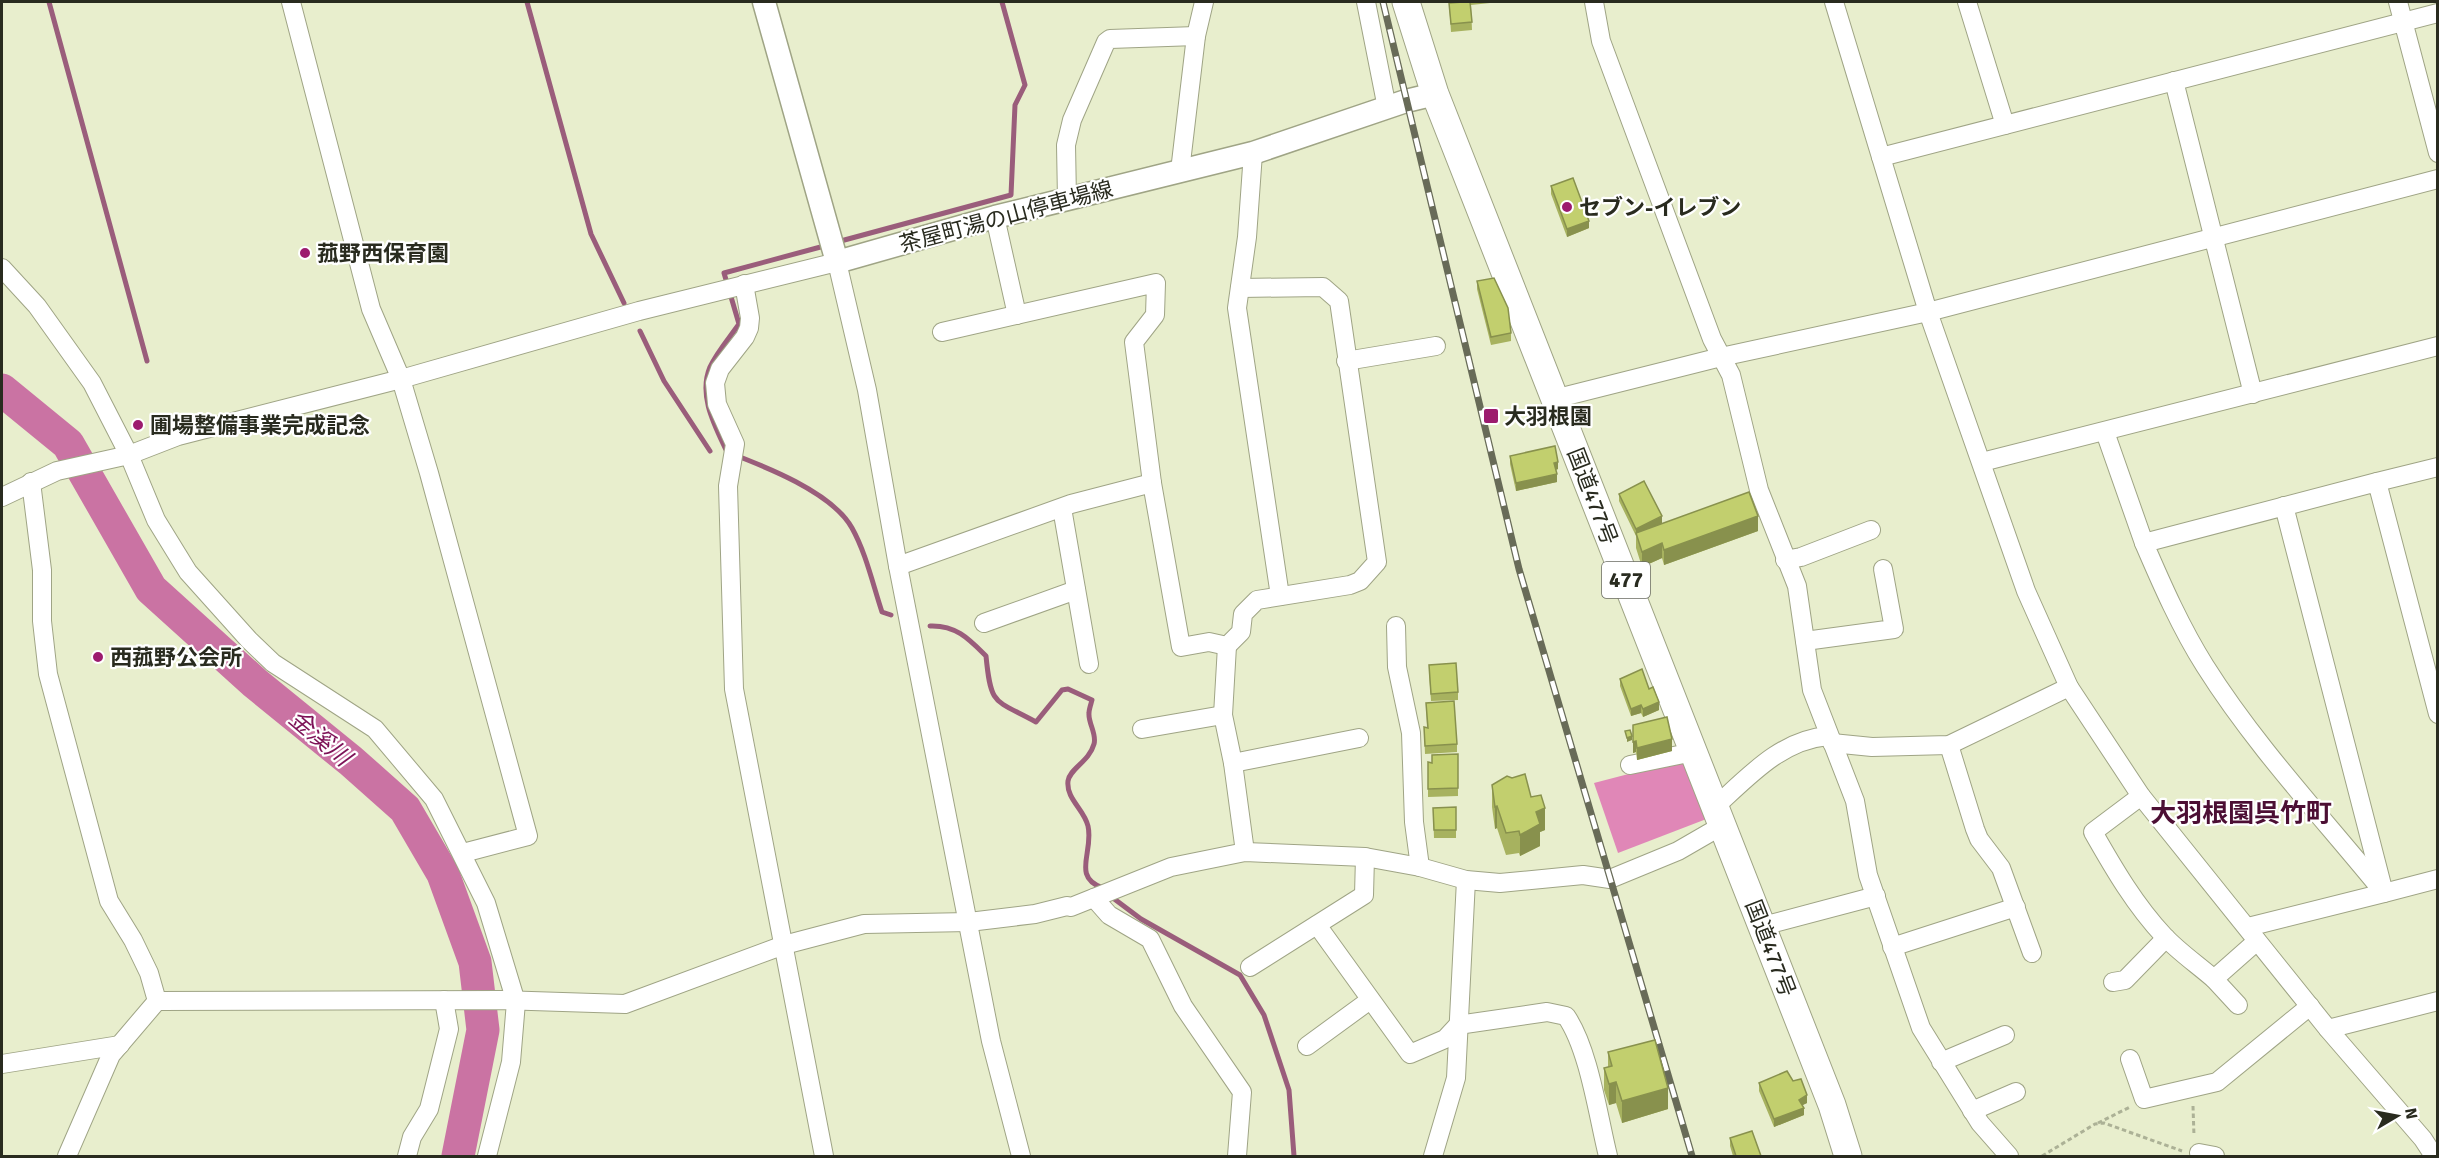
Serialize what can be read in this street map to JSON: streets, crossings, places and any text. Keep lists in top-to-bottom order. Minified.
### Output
{"streets":{"highway":["国道477号","477"],"main road":["茶屋町湯の山停車場線"]},"crossings":[["茶屋町湯の山停車場線","国道477号"]],"districts":["大羽根園呉竹町"],"water":["金溪川"],"places":{"other":["セブン-イレブン","菰野西保育園","圃場整備事業完成記念","西菰野公会所"],"transit":["大羽根園"]},"north":"right"}
